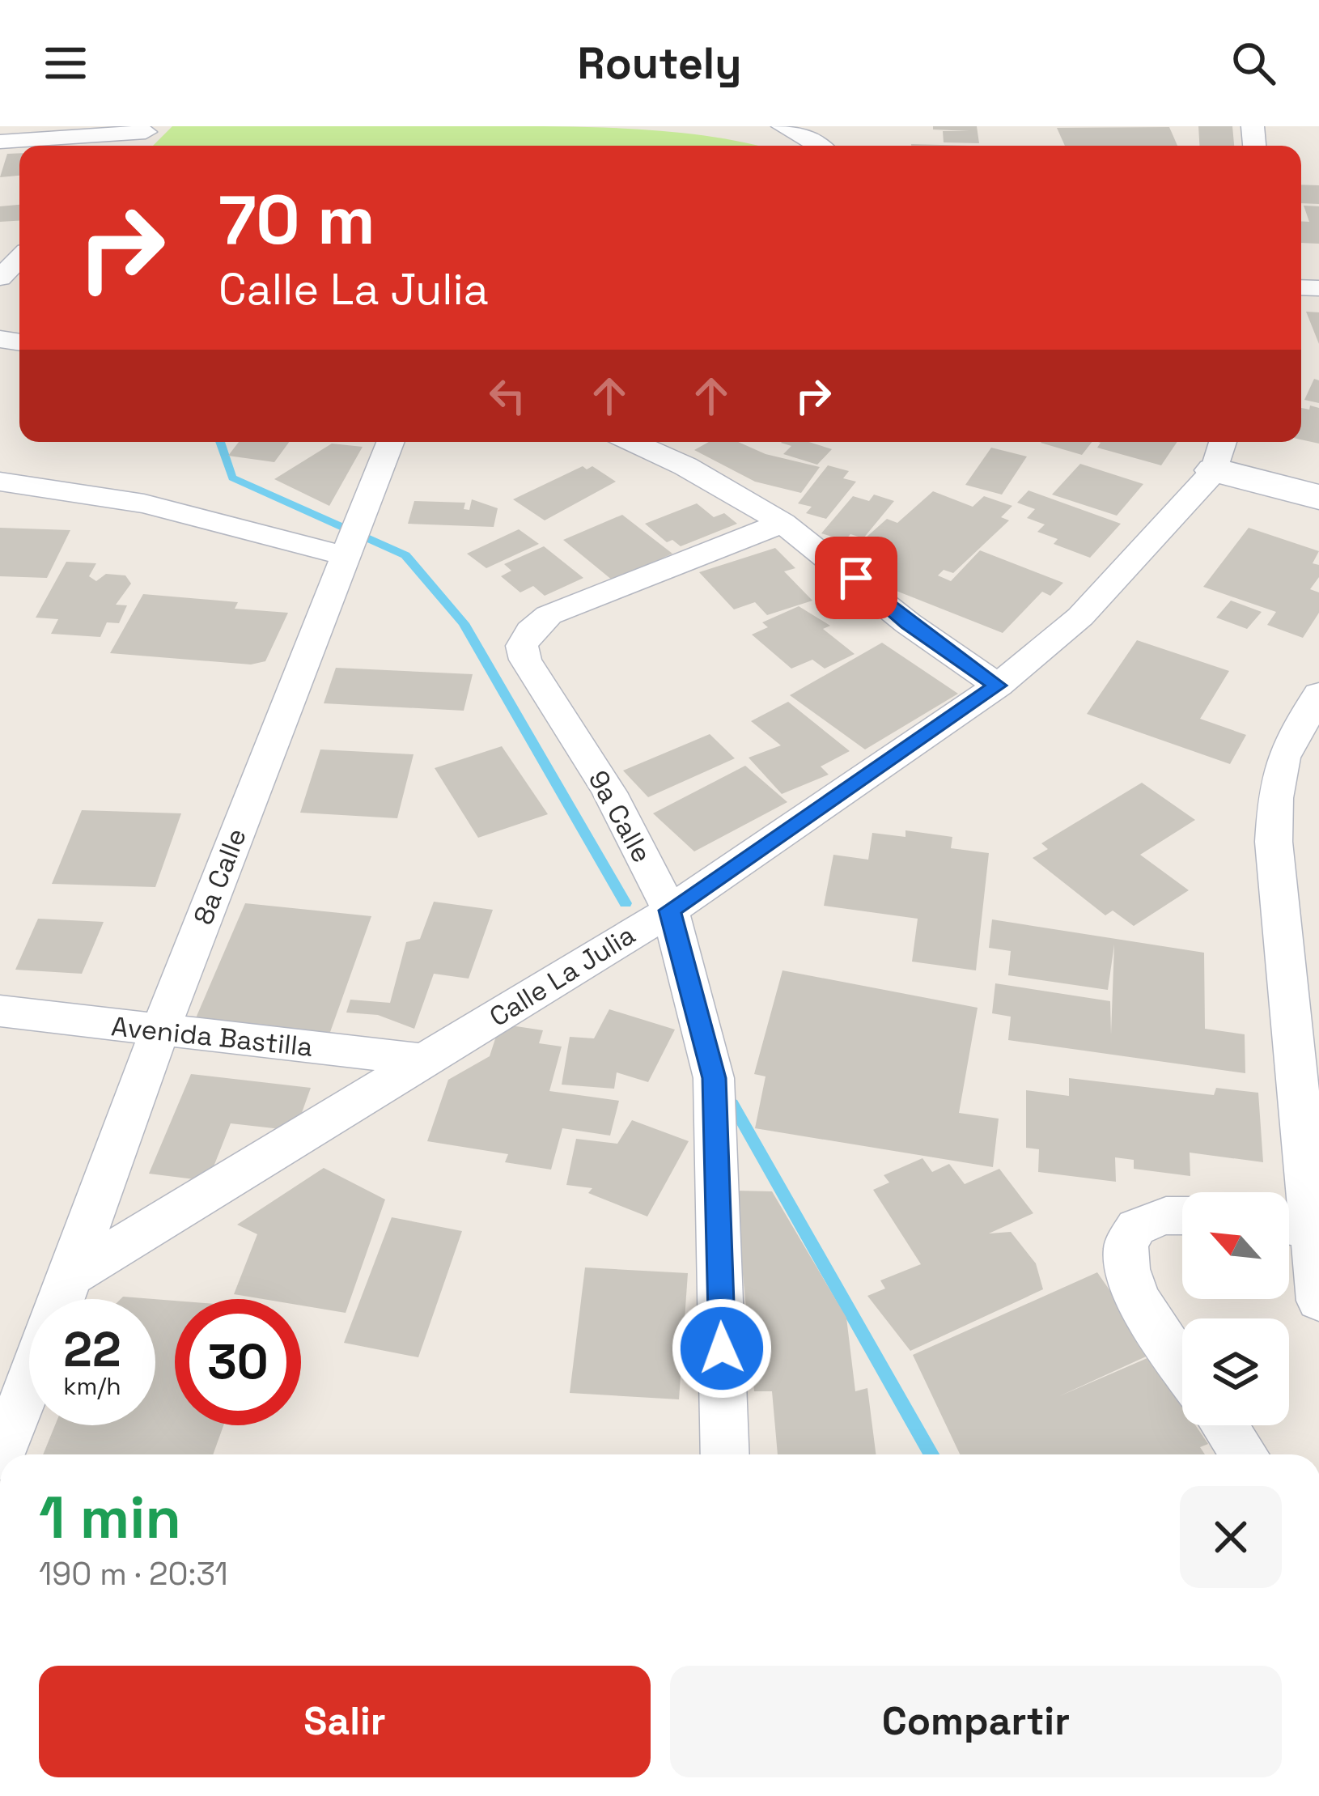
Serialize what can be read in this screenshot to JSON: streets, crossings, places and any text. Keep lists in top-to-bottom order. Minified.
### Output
{"streets":{"street":["9a Calle","8a Calle","Calle La Julia","Avenida Bastilla"]},"crossings":[["9a Calle","Calle La Julia"],["8a Calle","Calle La Julia"],["8a Calle","Avenida Bastilla"],["Calle La Julia","Avenida Bastilla"]],"north":"top left","page":{"header":"Routely","turn":["70 m","Calle La Julia"],"speed":"22 km/h","limit":"30","heading":["1 min","190 m · 20:31"],"buttons":["Salir","Compartir"]}}
